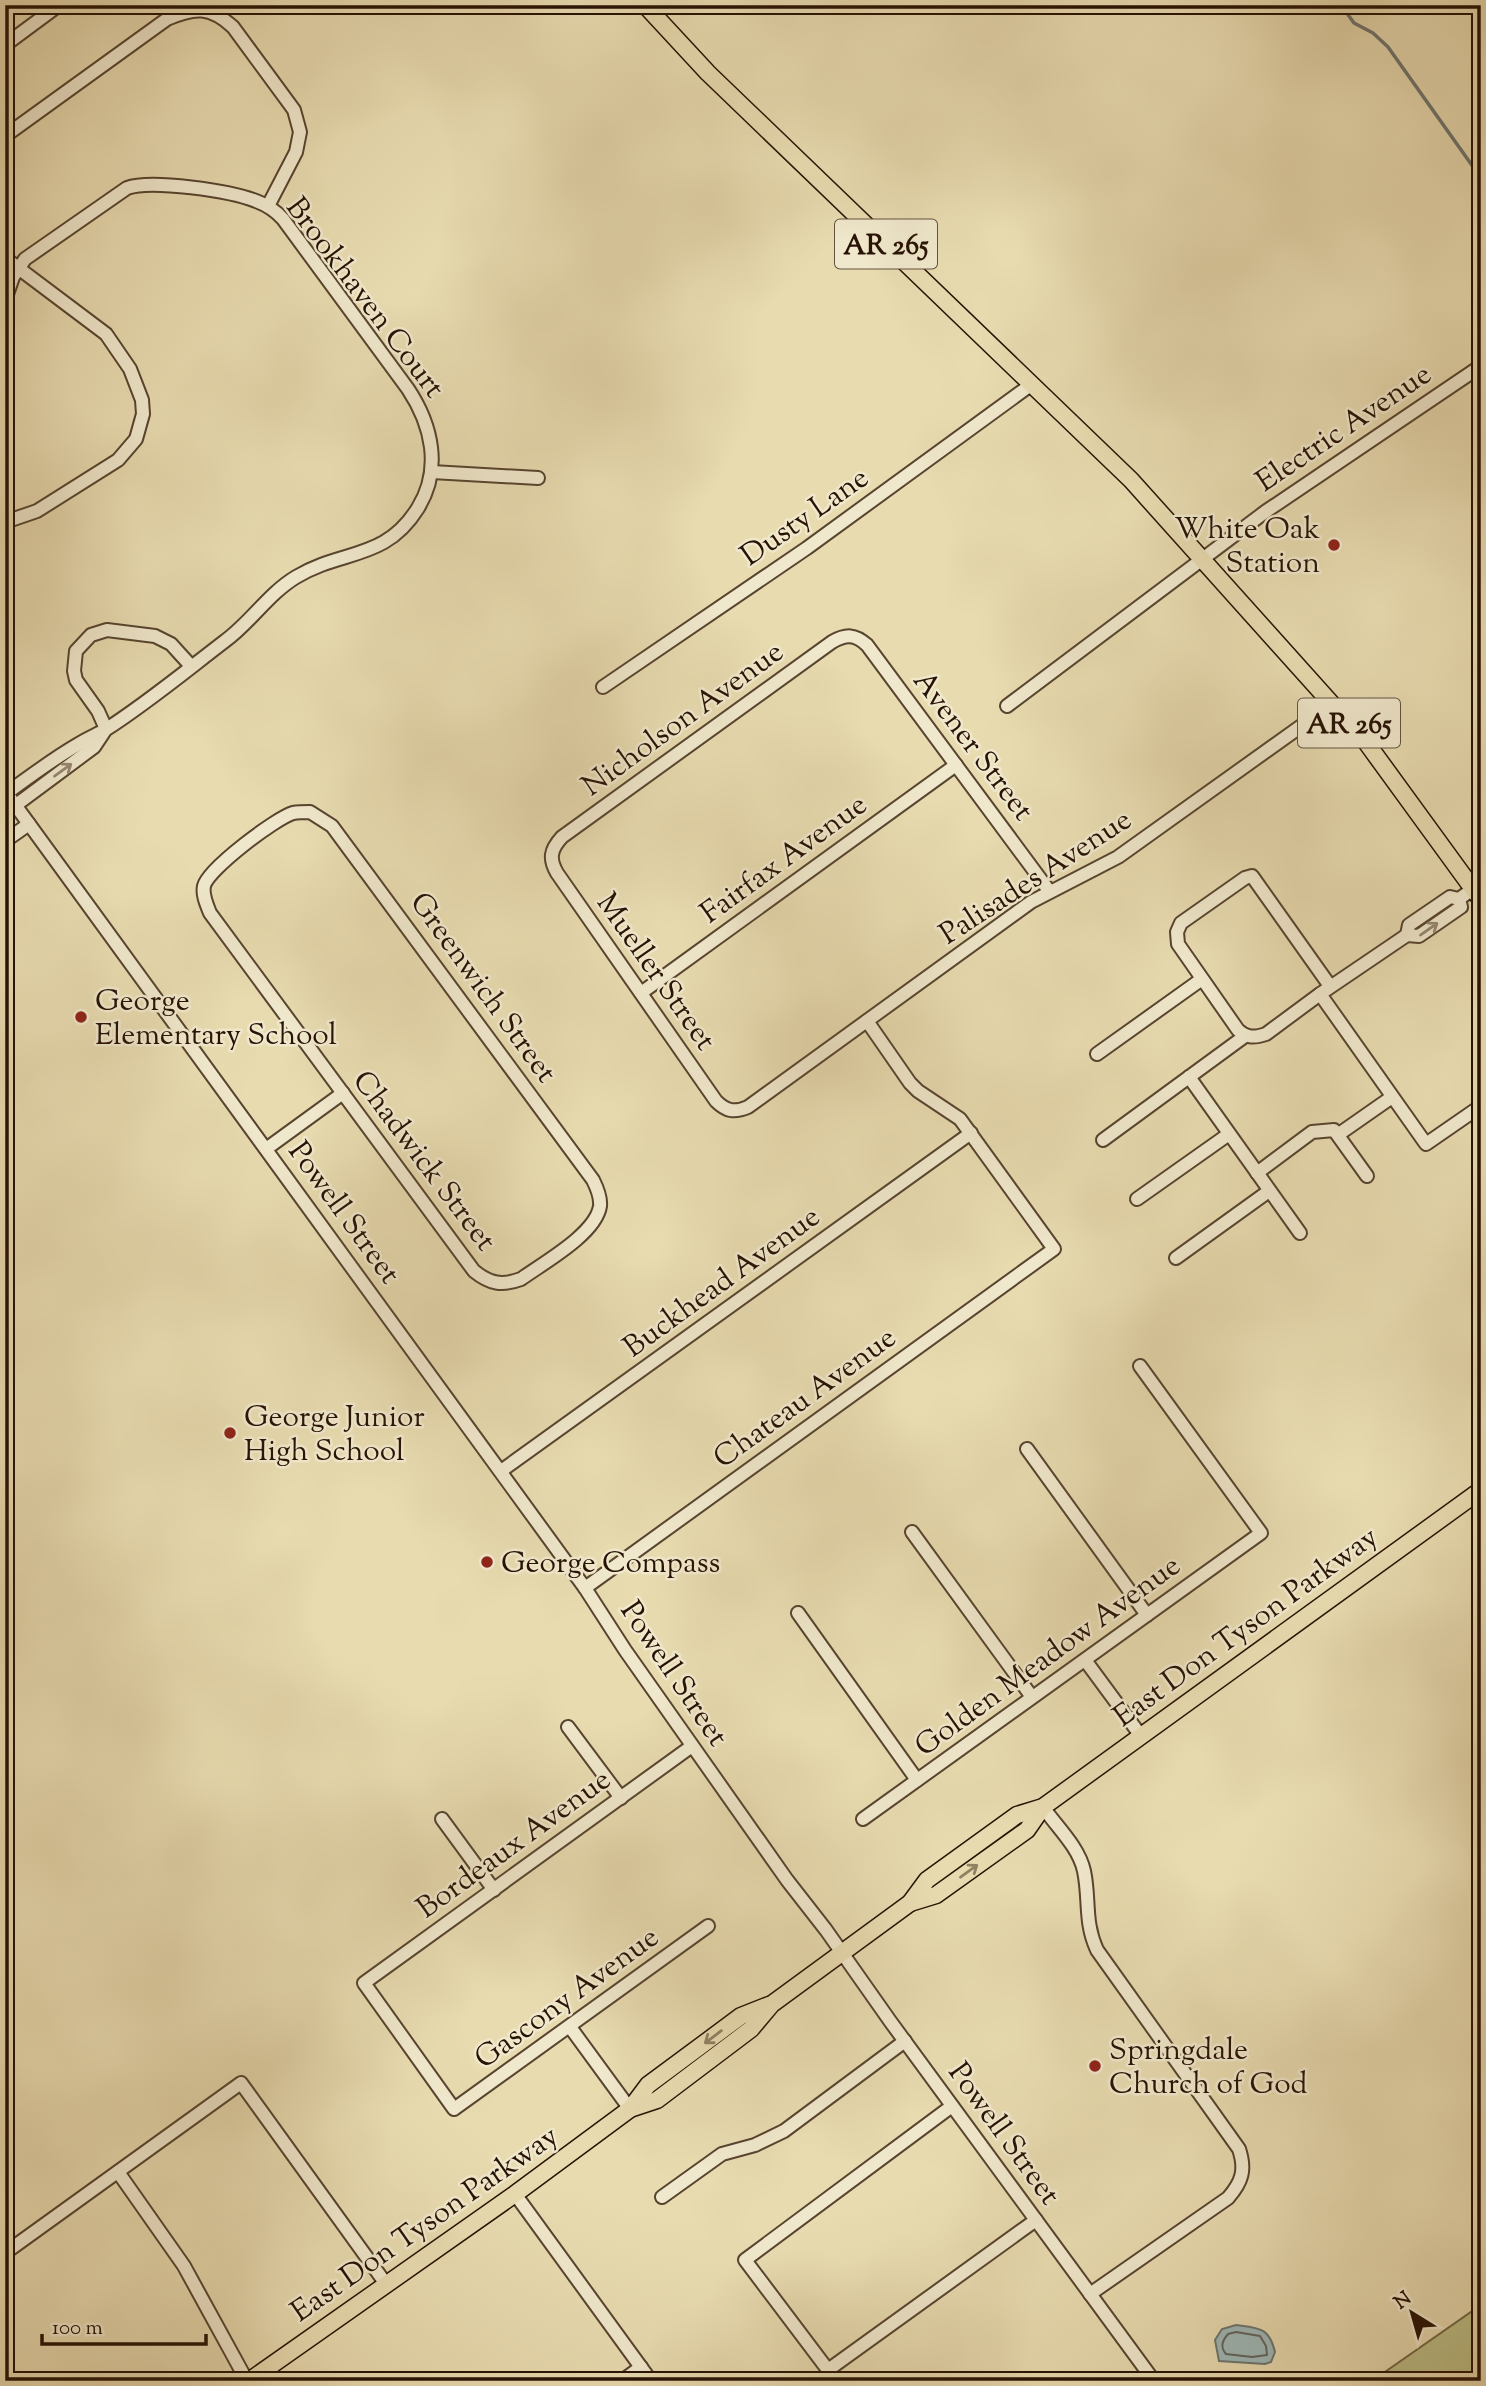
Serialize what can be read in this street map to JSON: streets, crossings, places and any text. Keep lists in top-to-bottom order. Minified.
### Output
{"streets":{"main road":["AR 265","East Don Tyson Parkway"],"street":["Brookhaven Court","Electric Avenue","Dusty Lane","Nicholson Avenue","Avener Street","Fairfax Avenue","Palisades Avenue","Mueller Street","Greenwich Street","Chadwick Street","Powell Street","Buckhead Avenue","Chateau Avenue","Golden Meadow Avenue","Bordeaux Avenue","Gascony Avenue"]},"crossings":[["AR 265","Electric Avenue"],["AR 265","Dusty Lane"],["AR 265","Palisades Avenue"],["Brookhaven Court","Powell Street"],["Nicholson Avenue","Avener Street"],["Nicholson Avenue","Mueller Street"],["Avener Street","Fairfax Avenue"],["Avener Street","Palisades Avenue"],["Fairfax Avenue","Mueller Street"],["Palisades Avenue","Mueller Street"],["Greenwich Street","Chadwick Street"],["Powell Street","Buckhead Avenue"],["Powell Street","Chateau Avenue"],["Powell Street","East Don Tyson Parkway"],["Powell Street","Bordeaux Avenue"],["Buckhead Avenue","Chateau Avenue"],["Bordeaux Avenue","Gascony Avenue"]],"places":["White Oak Station","George Elementary School","George Junior High School","George Compass","Springdale Church of God"],"scale_bar":"100 m","north":"top left"}
